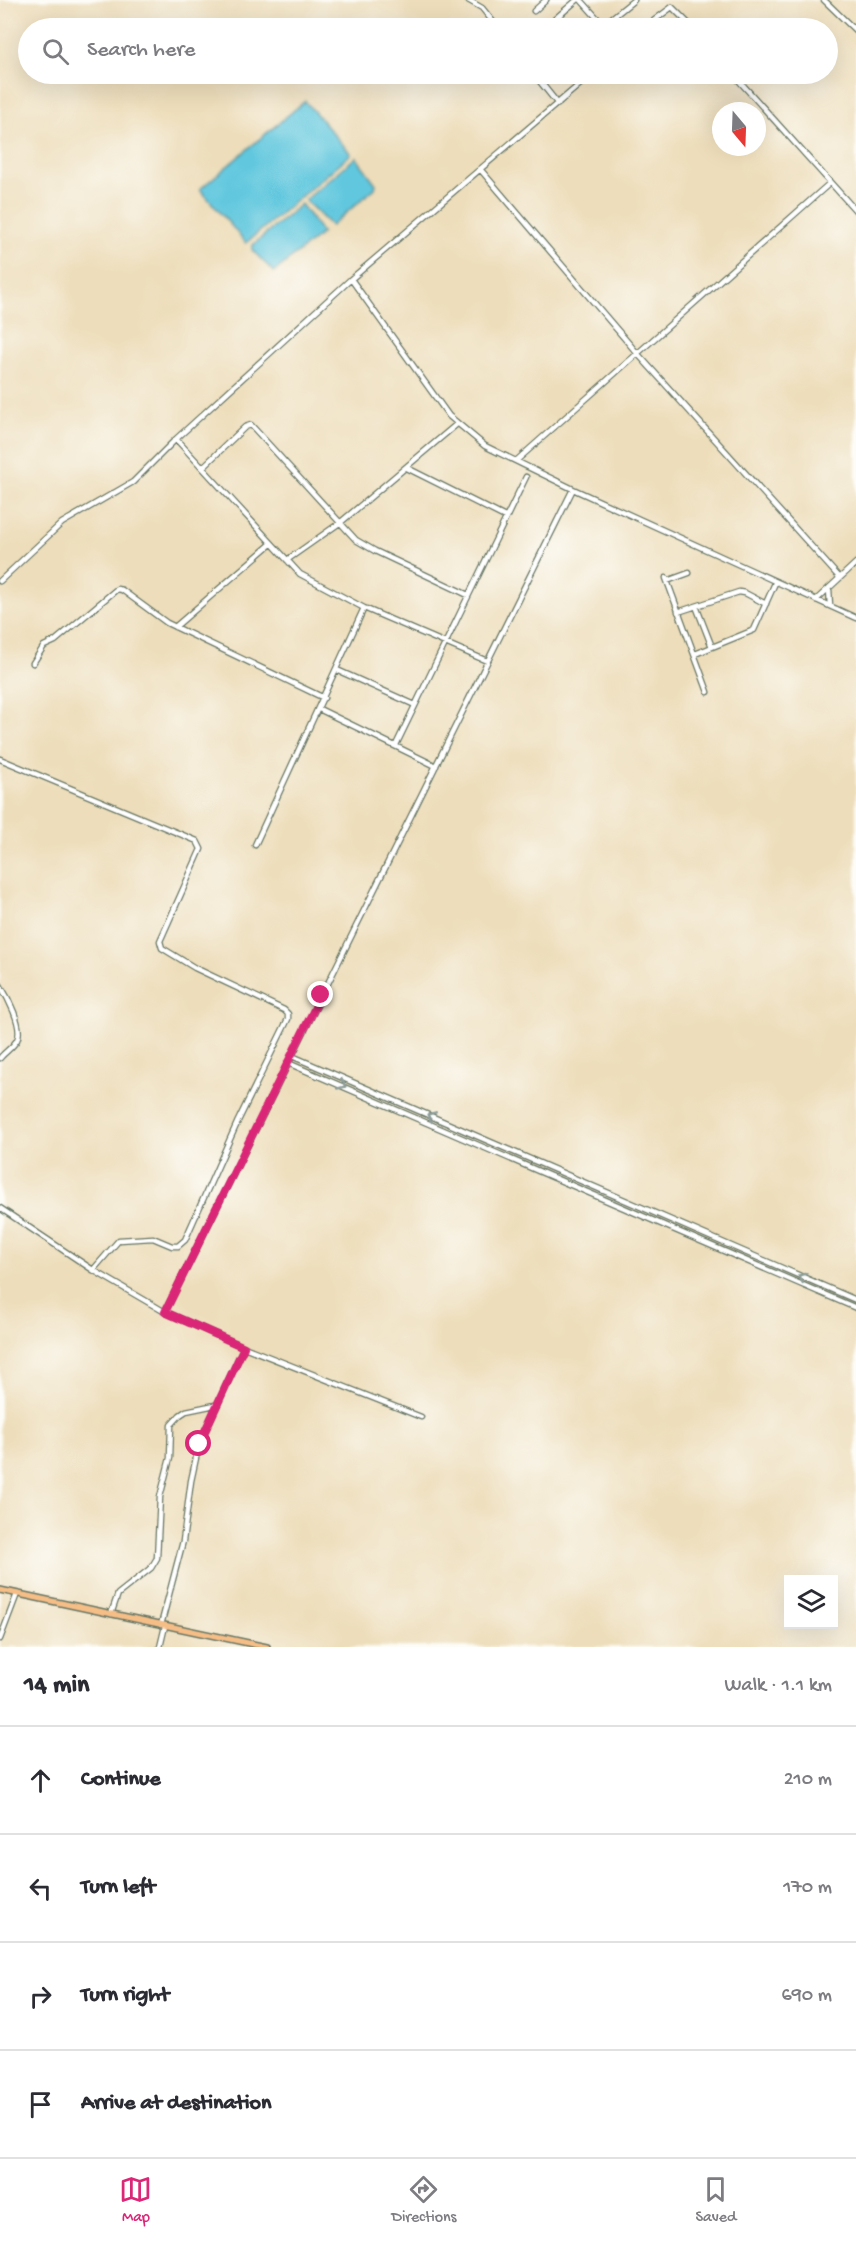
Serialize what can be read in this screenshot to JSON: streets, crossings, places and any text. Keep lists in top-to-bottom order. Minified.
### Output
{"north":"bottom","page":{"search":"Search here","heading":["14 min","Walk · 1.1 km"],"list":[["Continue","210 m"],["Turn left","170 m"],["Turn right","690 m"],"Arrive at destination"],"nav":["Map","Directions","Saved"]}}
